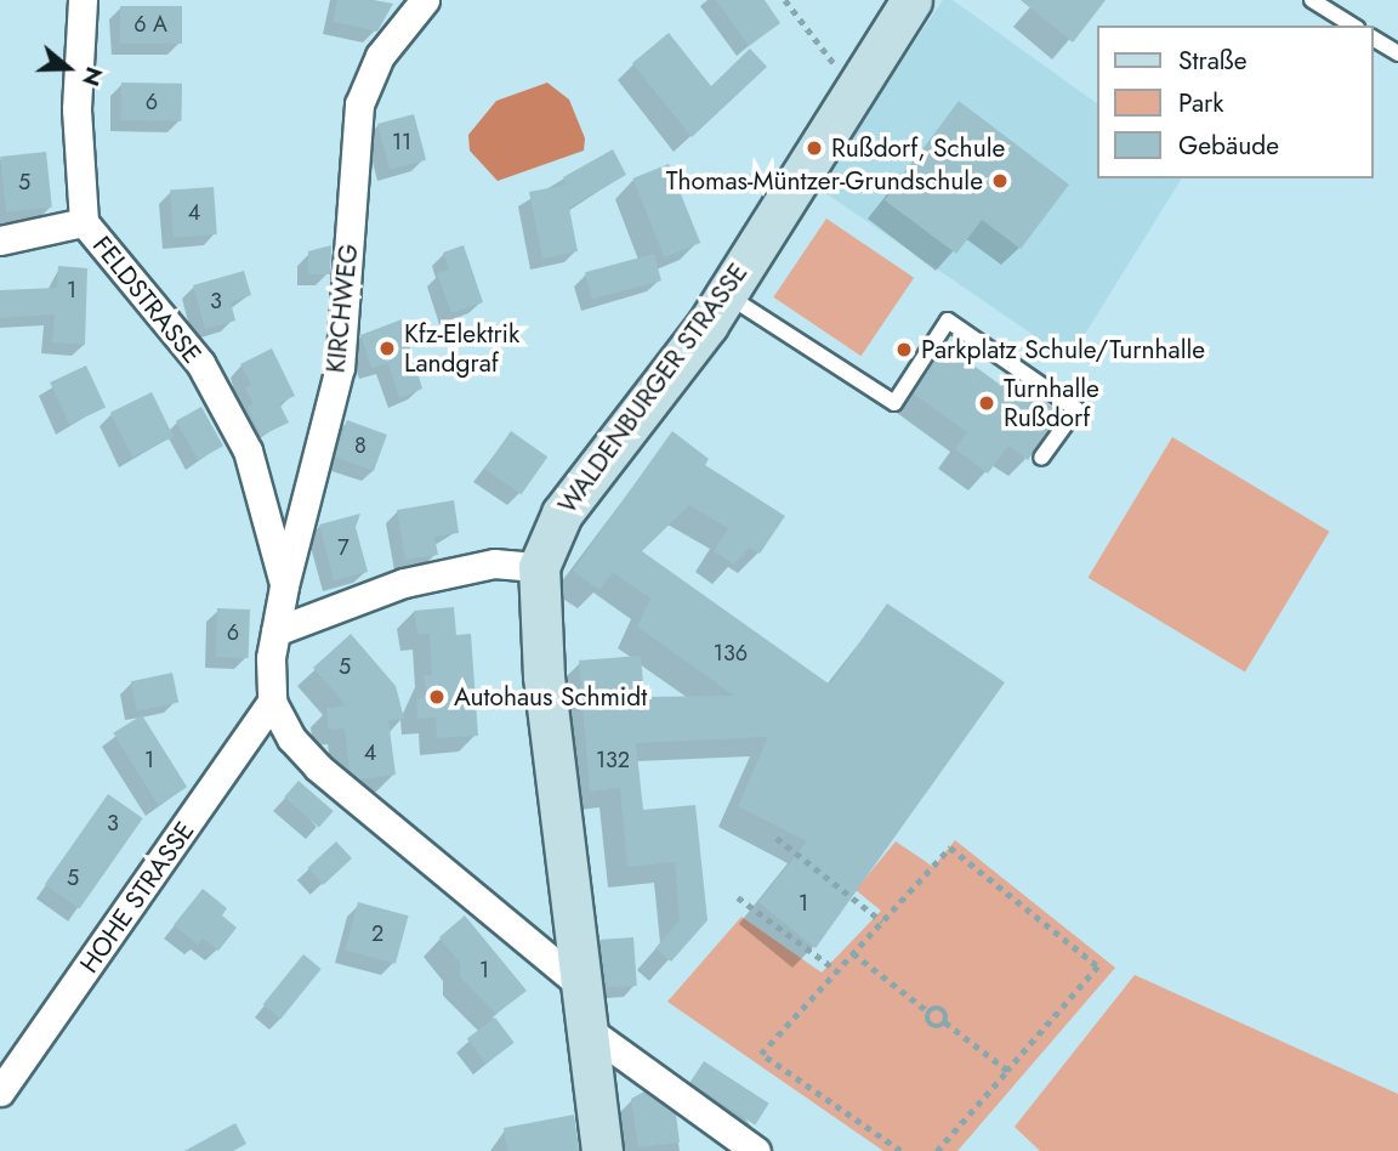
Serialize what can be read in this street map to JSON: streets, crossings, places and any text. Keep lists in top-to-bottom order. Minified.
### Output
{"streets":{"main road":["WALDENBURGER STRASSE"],"street":["FELDSTRASSE","KIRCHWEG","HOHE STRASSE"]},"crossings":[["FELDSTRASSE","KIRCHWEG"],["KIRCHWEG","HOHE STRASSE"]],"places":["Rußdorf, Schule","Thomas-Müntzer-Grundschule","Kfz-Elektrik Landgraf","Parkplatz Schule/Turnhalle","Turnhalle Rußdorf","Autohaus Schmidt"],"house_numbers":["6 A","6","11","5","4","1","3","8","7","6","136","5","4","1","132","3","5","1","2","1"],"legend":["Straße","Park","Gebäude"],"north":"right"}
